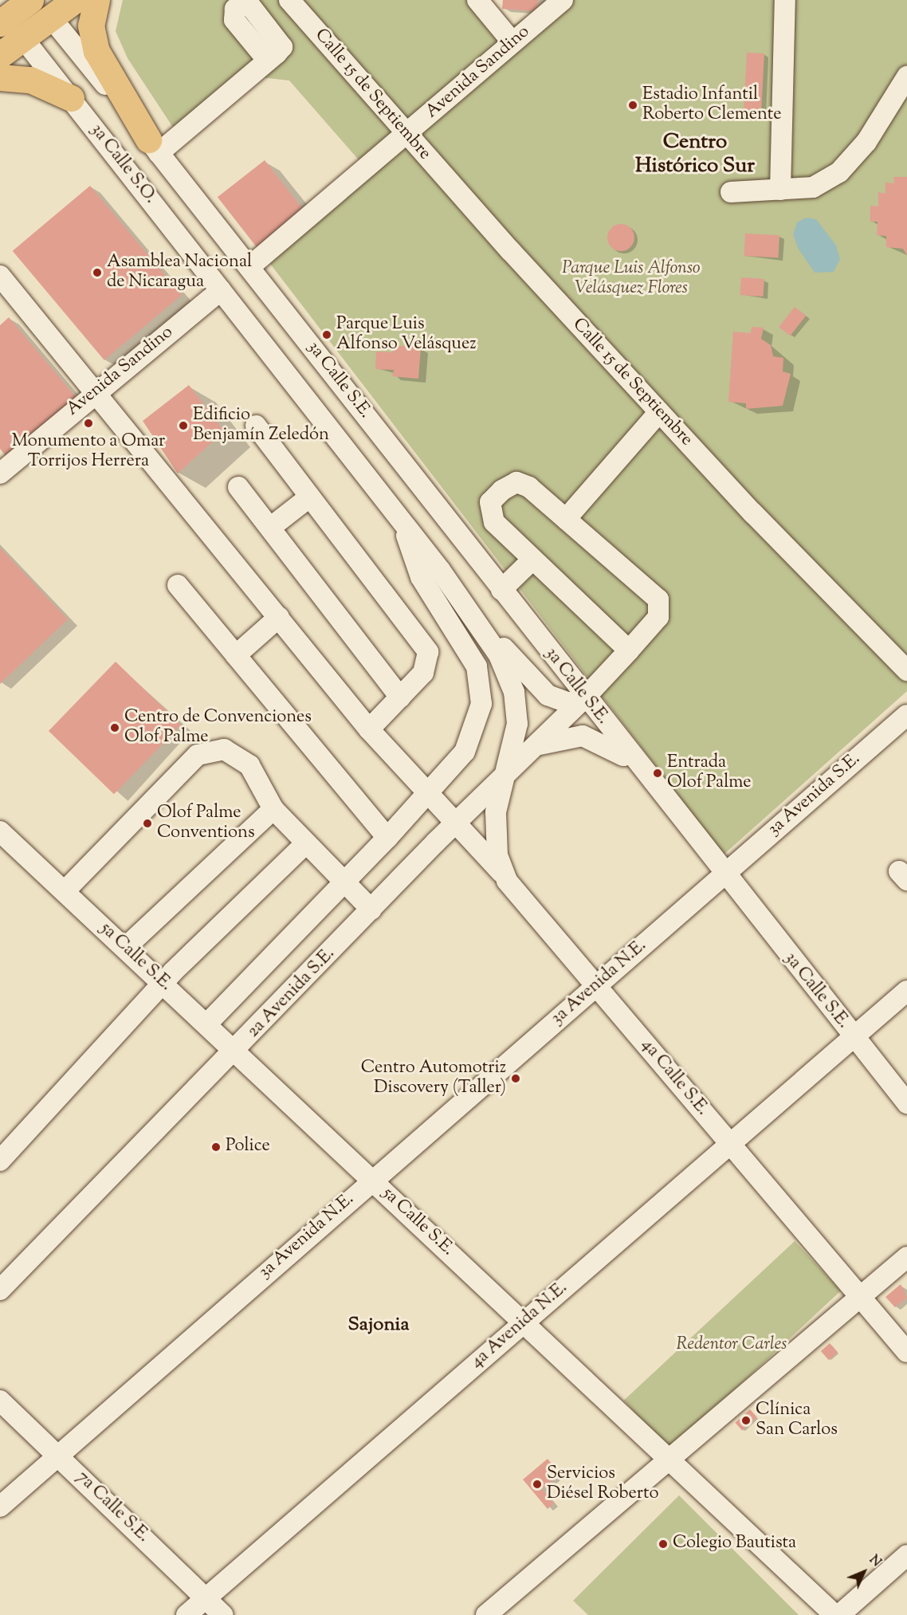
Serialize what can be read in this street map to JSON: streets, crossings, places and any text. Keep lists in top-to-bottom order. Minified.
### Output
{"streets":{"street":["Avenida Sandino","Calle 15 de Septiembre","3a Calle S.O.","3a Calle S.E.","3a Avenida S.E.","5a Calle S.E.","3a Avenida N.E.","2a Avenida S.E.","4a Calle S.E.","4a Avenida N.E.","7a Calle S.E."]},"crossings":[["Avenida Sandino","Calle 15 de Septiembre"],["Avenida Sandino","3a Calle S.O."],["Avenida Sandino","3a Calle S.E."],["3a Calle S.O.","3a Calle S.E."],["3a Calle S.E.","3a Avenida S.E."],["3a Calle S.E.","3a Avenida N.E."],["3a Calle S.E.","2a Avenida S.E."],["3a Calle S.E.","4a Avenida N.E."],["3a Avenida S.E.","3a Avenida N.E."],["5a Calle S.E.","3a Avenida N.E."],["5a Calle S.E.","2a Avenida S.E."],["5a Calle S.E.","4a Avenida N.E."],["3a Avenida N.E.","4a Calle S.E."],["3a Avenida N.E.","7a Calle S.E."],["2a Avenida S.E.","4a Calle S.E."],["4a Calle S.E.","4a Avenida N.E."],["4a Avenida N.E.","7a Calle S.E."]],"districts":["Centro Histórico Sur","Sajonia"],"parks":["Parque Luis Alfonso Velásquez Flores","Redentor Carles"],"places":["Estadio Infantil Roberto Clemente","Asamblea Nacional de Nicaragua","Parque Luis Alfonso Velásquez","Monumento a Omar Torrijos Herrera","Edificio Benjamín Zeledón","Centro de Convenciones Olof Palme","Entrada Olof Palme","Olof Palme Conventions","Centro Automotriz Discovery (Taller)","Police","Clínica San Carlos","Servicios Diésel Roberto","Colegio Bautista"],"north":"top right"}
